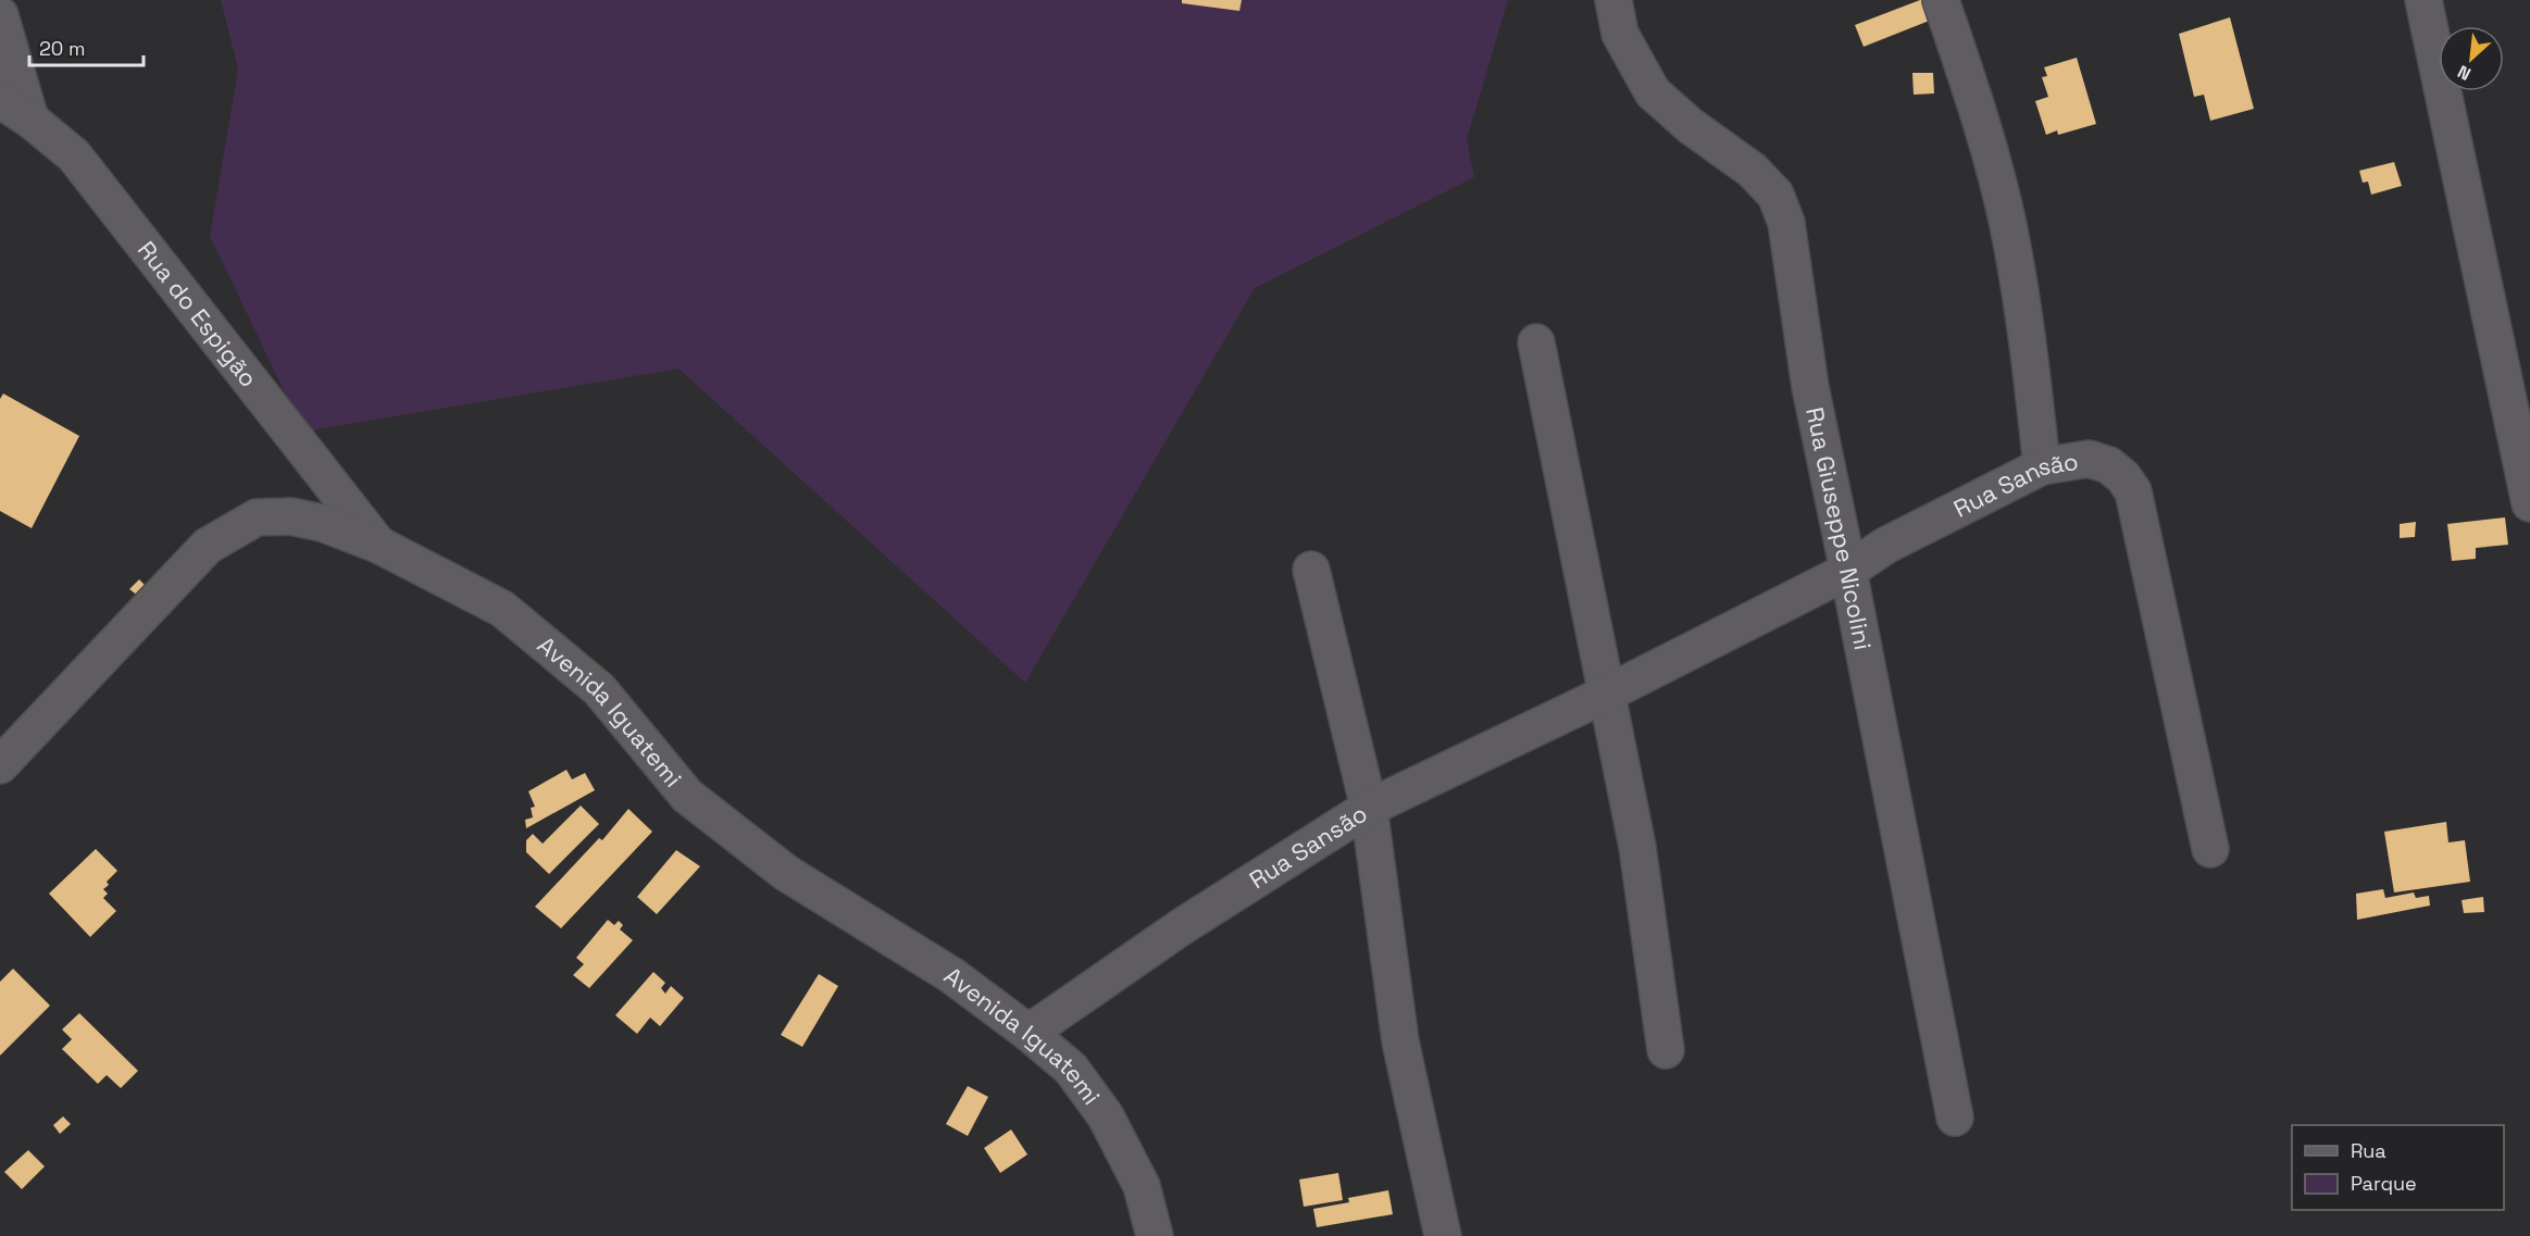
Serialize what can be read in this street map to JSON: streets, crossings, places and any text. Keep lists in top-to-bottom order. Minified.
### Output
{"streets":{"street":["Rua do Espigão","Rua Sansão","Rua Giuseppe Nicolini","Avenida Iguatemi"]},"crossings":[["Rua do Espigão","Avenida Iguatemi"],["Rua Sansão","Rua Giuseppe Nicolini"],["Rua Sansão","Avenida Iguatemi"]],"legend":["Rua","Parque"],"scale_bar":"20 m","north":"bottom left"}
